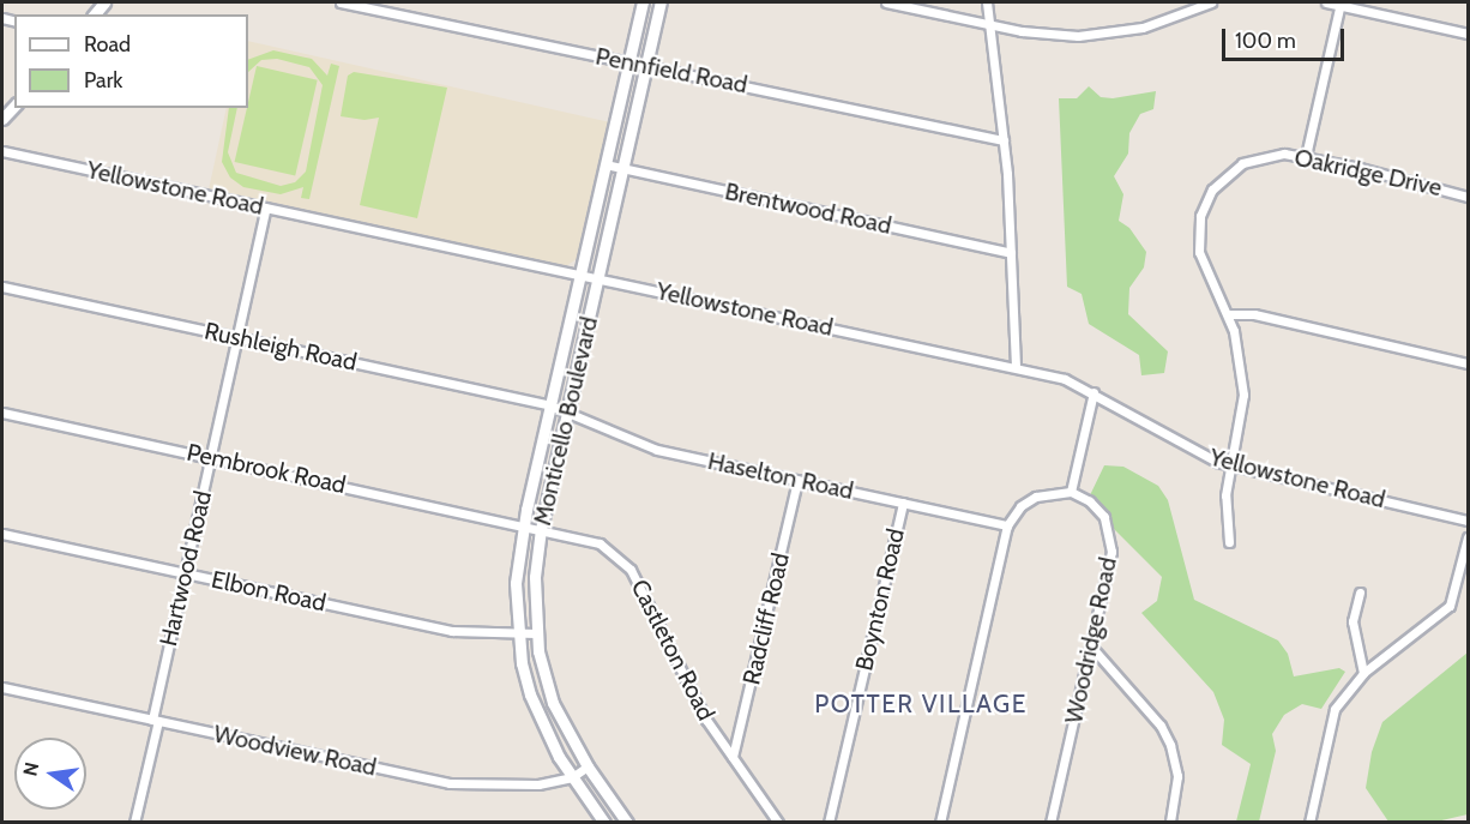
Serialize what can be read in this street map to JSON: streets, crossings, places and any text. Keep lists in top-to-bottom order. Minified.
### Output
{"streets":{"main road":["Monticello Boulevard"],"street":["Pennfield Road","Oakridge Drive","Yellowstone Road","Brentwood Road","Rushleigh Road","Pembrook Road","Haselton Road","Hartwood Road","Elbon Road","Boynton Road","Radcliff Road","Woodridge Road","Castleton Road","Woodview Road"]},"crossings":[["Pennfield Road","Monticello Boulevard"],["Oakridge Drive","Yellowstone Road"],["Yellowstone Road","Monticello Boulevard"],["Yellowstone Road","Hartwood Road"],["Brentwood Road","Monticello Boulevard"],["Rushleigh Road","Monticello Boulevard"],["Rushleigh Road","Haselton Road"],["Rushleigh Road","Hartwood Road"],["Monticello Boulevard","Pembrook Road"],["Monticello Boulevard","Haselton Road"],["Monticello Boulevard","Elbon Road"],["Monticello Boulevard","Castleton Road"],["Monticello Boulevard","Woodview Road"],["Pembrook Road","Hartwood Road"],["Pembrook Road","Castleton Road"],["Haselton Road","Boynton Road"],["Haselton Road","Radcliff Road"],["Hartwood Road","Elbon Road"],["Hartwood Road","Woodview Road"],["Radcliff Road","Castleton Road"]],"districts":["POTTER VILLAGE"],"legend":["Road","Park"],"scale_bar":"100 m","north":"left"}
